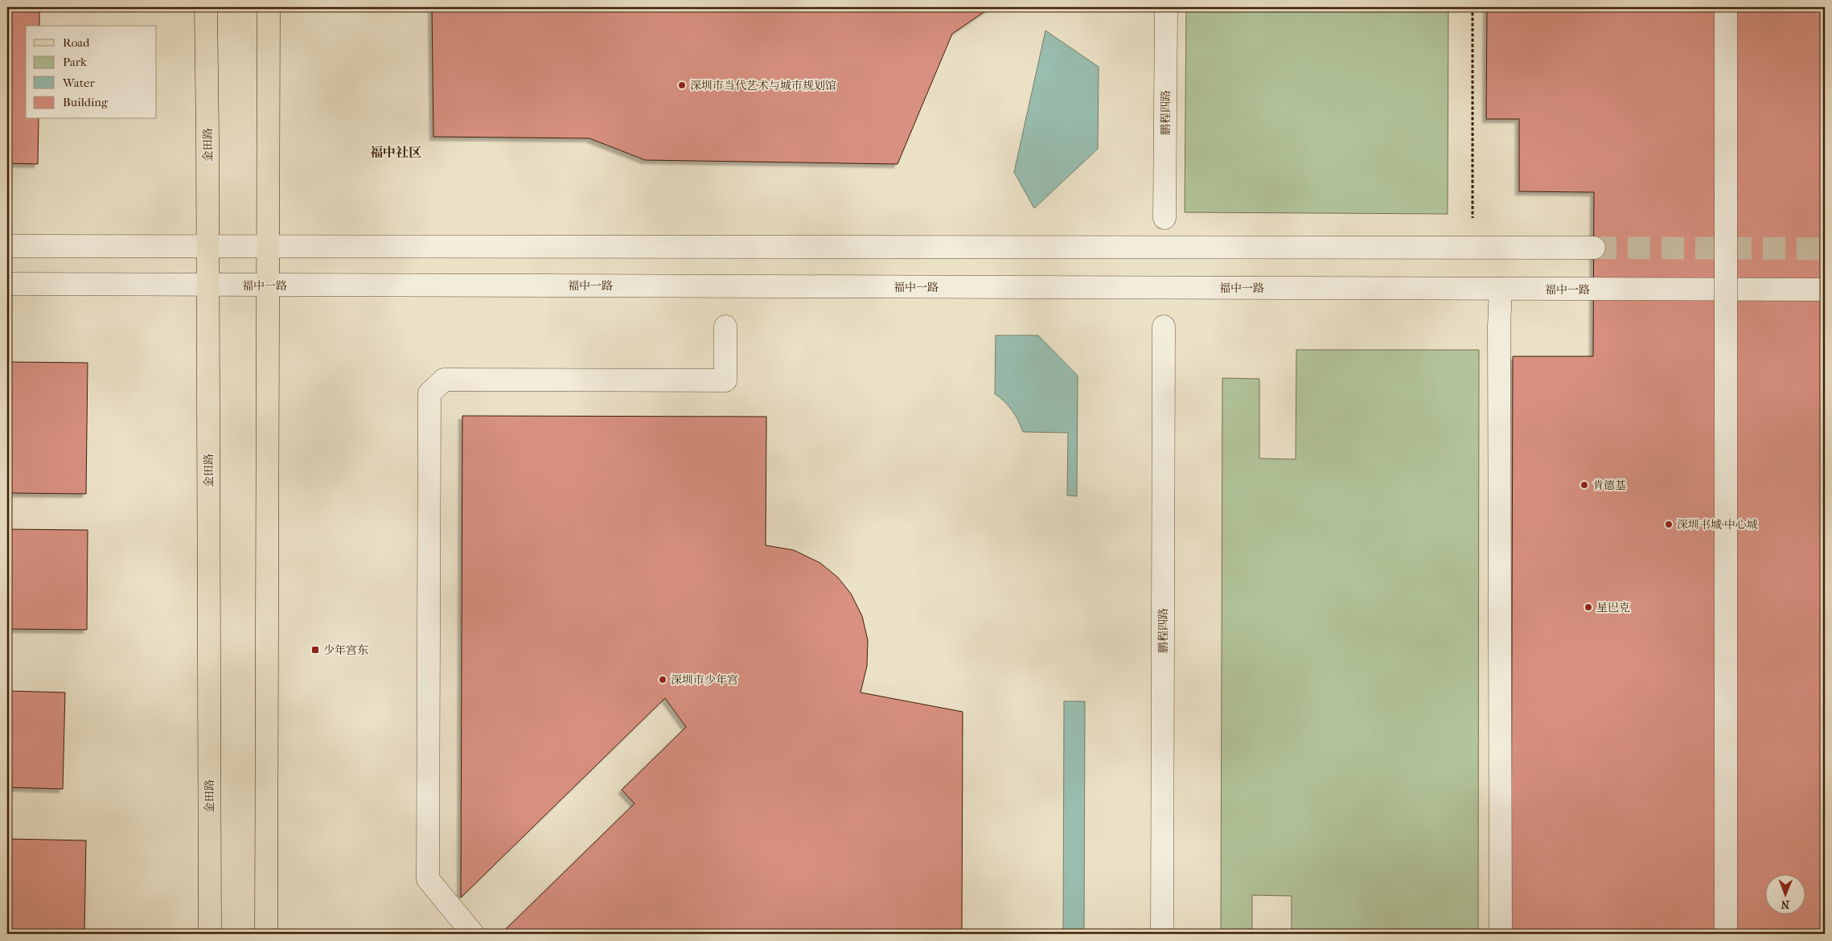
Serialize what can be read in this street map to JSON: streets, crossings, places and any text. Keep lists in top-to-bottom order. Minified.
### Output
{"streets":{"main road":["金田路"],"street":["鹏程四路","福中一路"]},"crossings":[["金田路","福中一路"]],"districts":["福中社区"],"places":{"other":["深圳市当代艺术与城市规划馆","肯德基","深圳书城·中心城","星巴克","深圳市少年宫"],"transit":["少年宫东"]},"legend":["Road","Park","Water","Building"],"north":"bottom"}
